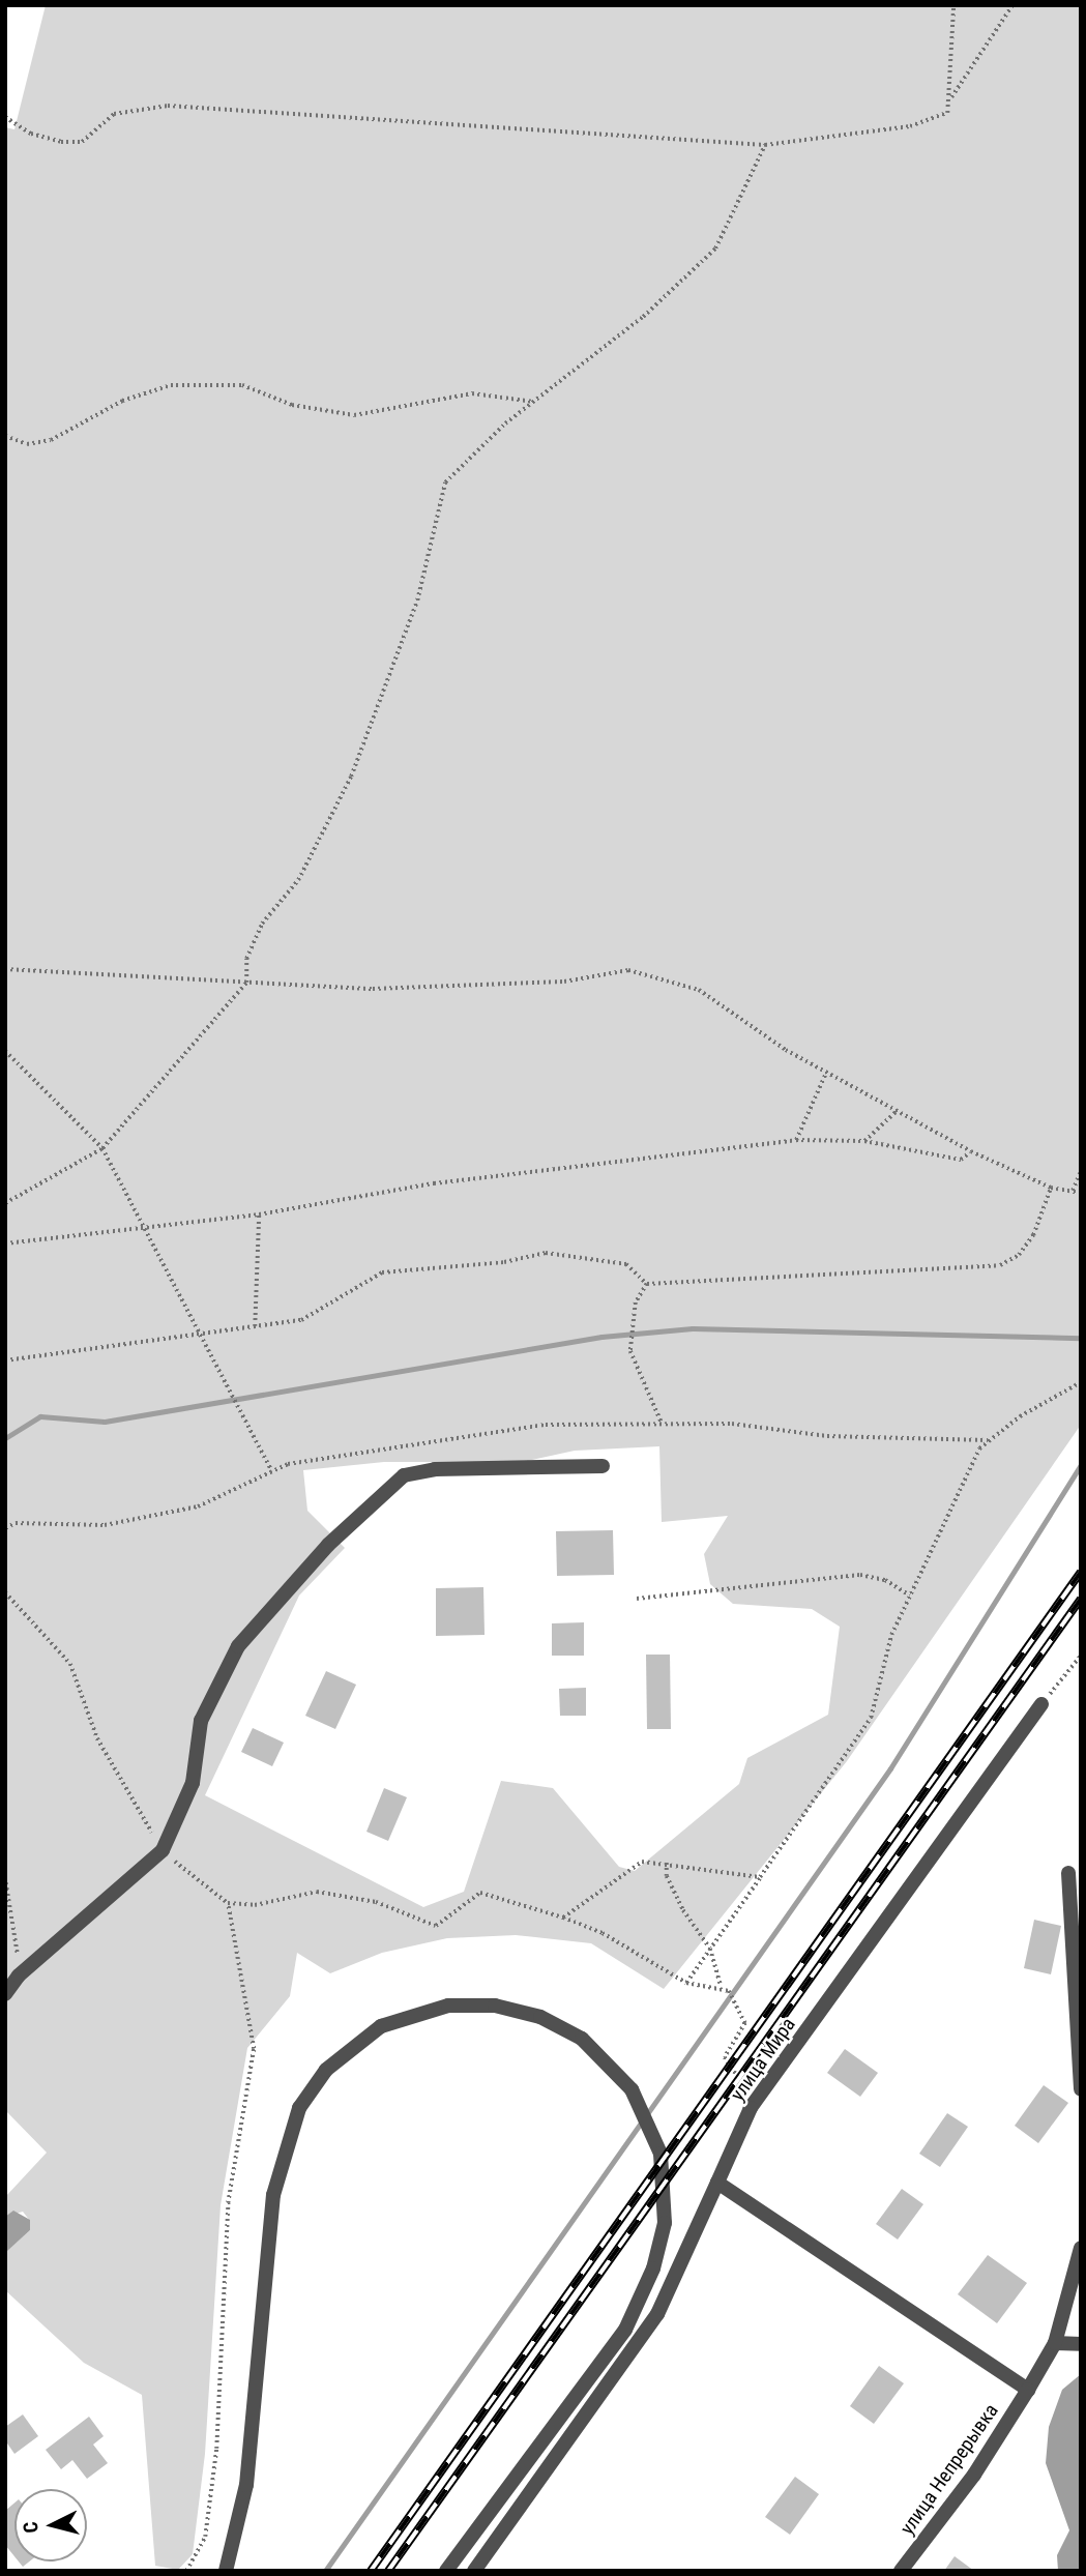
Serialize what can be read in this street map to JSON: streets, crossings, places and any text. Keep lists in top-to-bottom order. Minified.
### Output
{"streets":{"street":["улица Мира","улица Непрерывка"]},"north":"left"}
